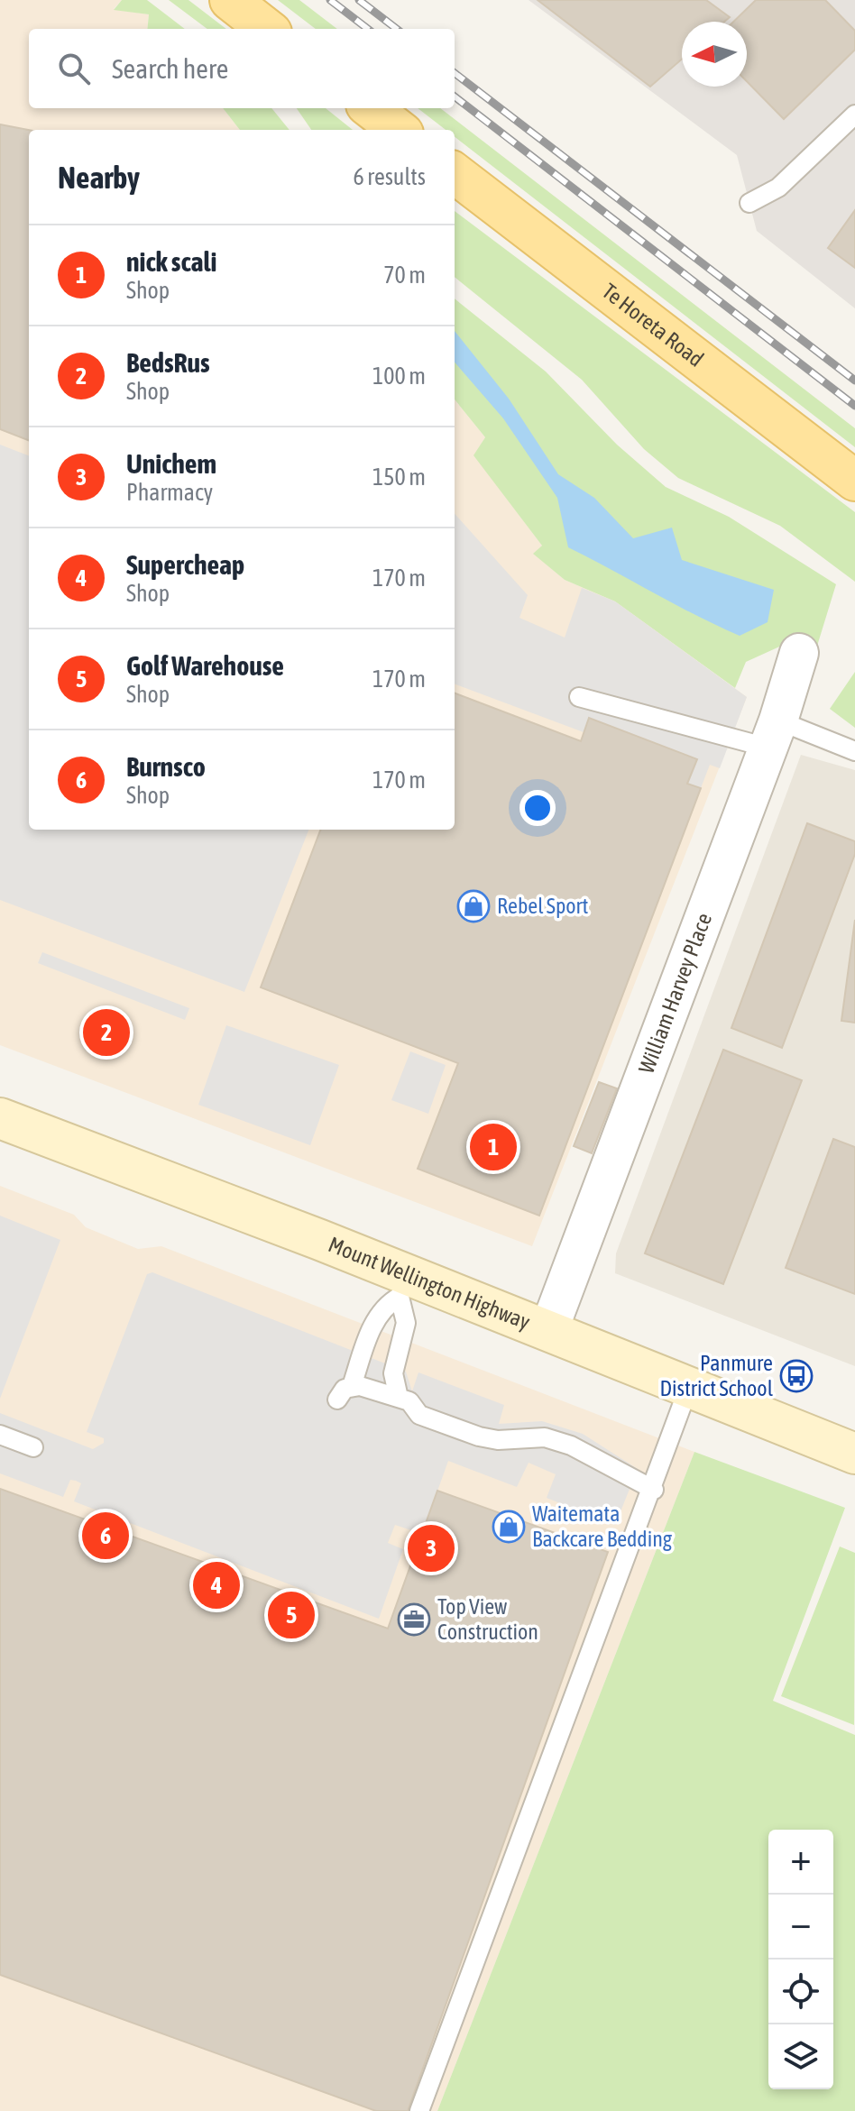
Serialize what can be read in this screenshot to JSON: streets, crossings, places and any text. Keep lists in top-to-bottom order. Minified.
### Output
{"streets":{"main road":["Te Horeta Road","Mount Wellington Highway"],"street":["William Harvey Place"]},"crossings":[["William Harvey Place","Mount Wellington Highway"]],"places":{"shop":["Rebel Sport","Waitemata Backcare Bedding"],"bus stop":["Panmure District School"],"office":["Top View Construction"]},"north":"left","page":{"search":"Search here","heading":["Nearby","6 results"],"list":[{"mark":"1","name":"nick scali","note":"Shop","value":"70 m"},{"mark":"2","name":"BedsRus","note":"Shop","value":"100 m"},{"mark":"3","name":"Unichem","note":"Pharmacy","value":"150 m"},{"mark":"4","name":"Supercheap","note":"Shop","value":"170 m"},{"mark":"5","name":"Golf Warehouse","note":"Shop","value":"170 m"},{"mark":"6","name":"Burnsco","note":"Shop","value":"170 m"}],"pins":["2","1","6","3","4","5"],"map_buttons":["+","−"]}}
